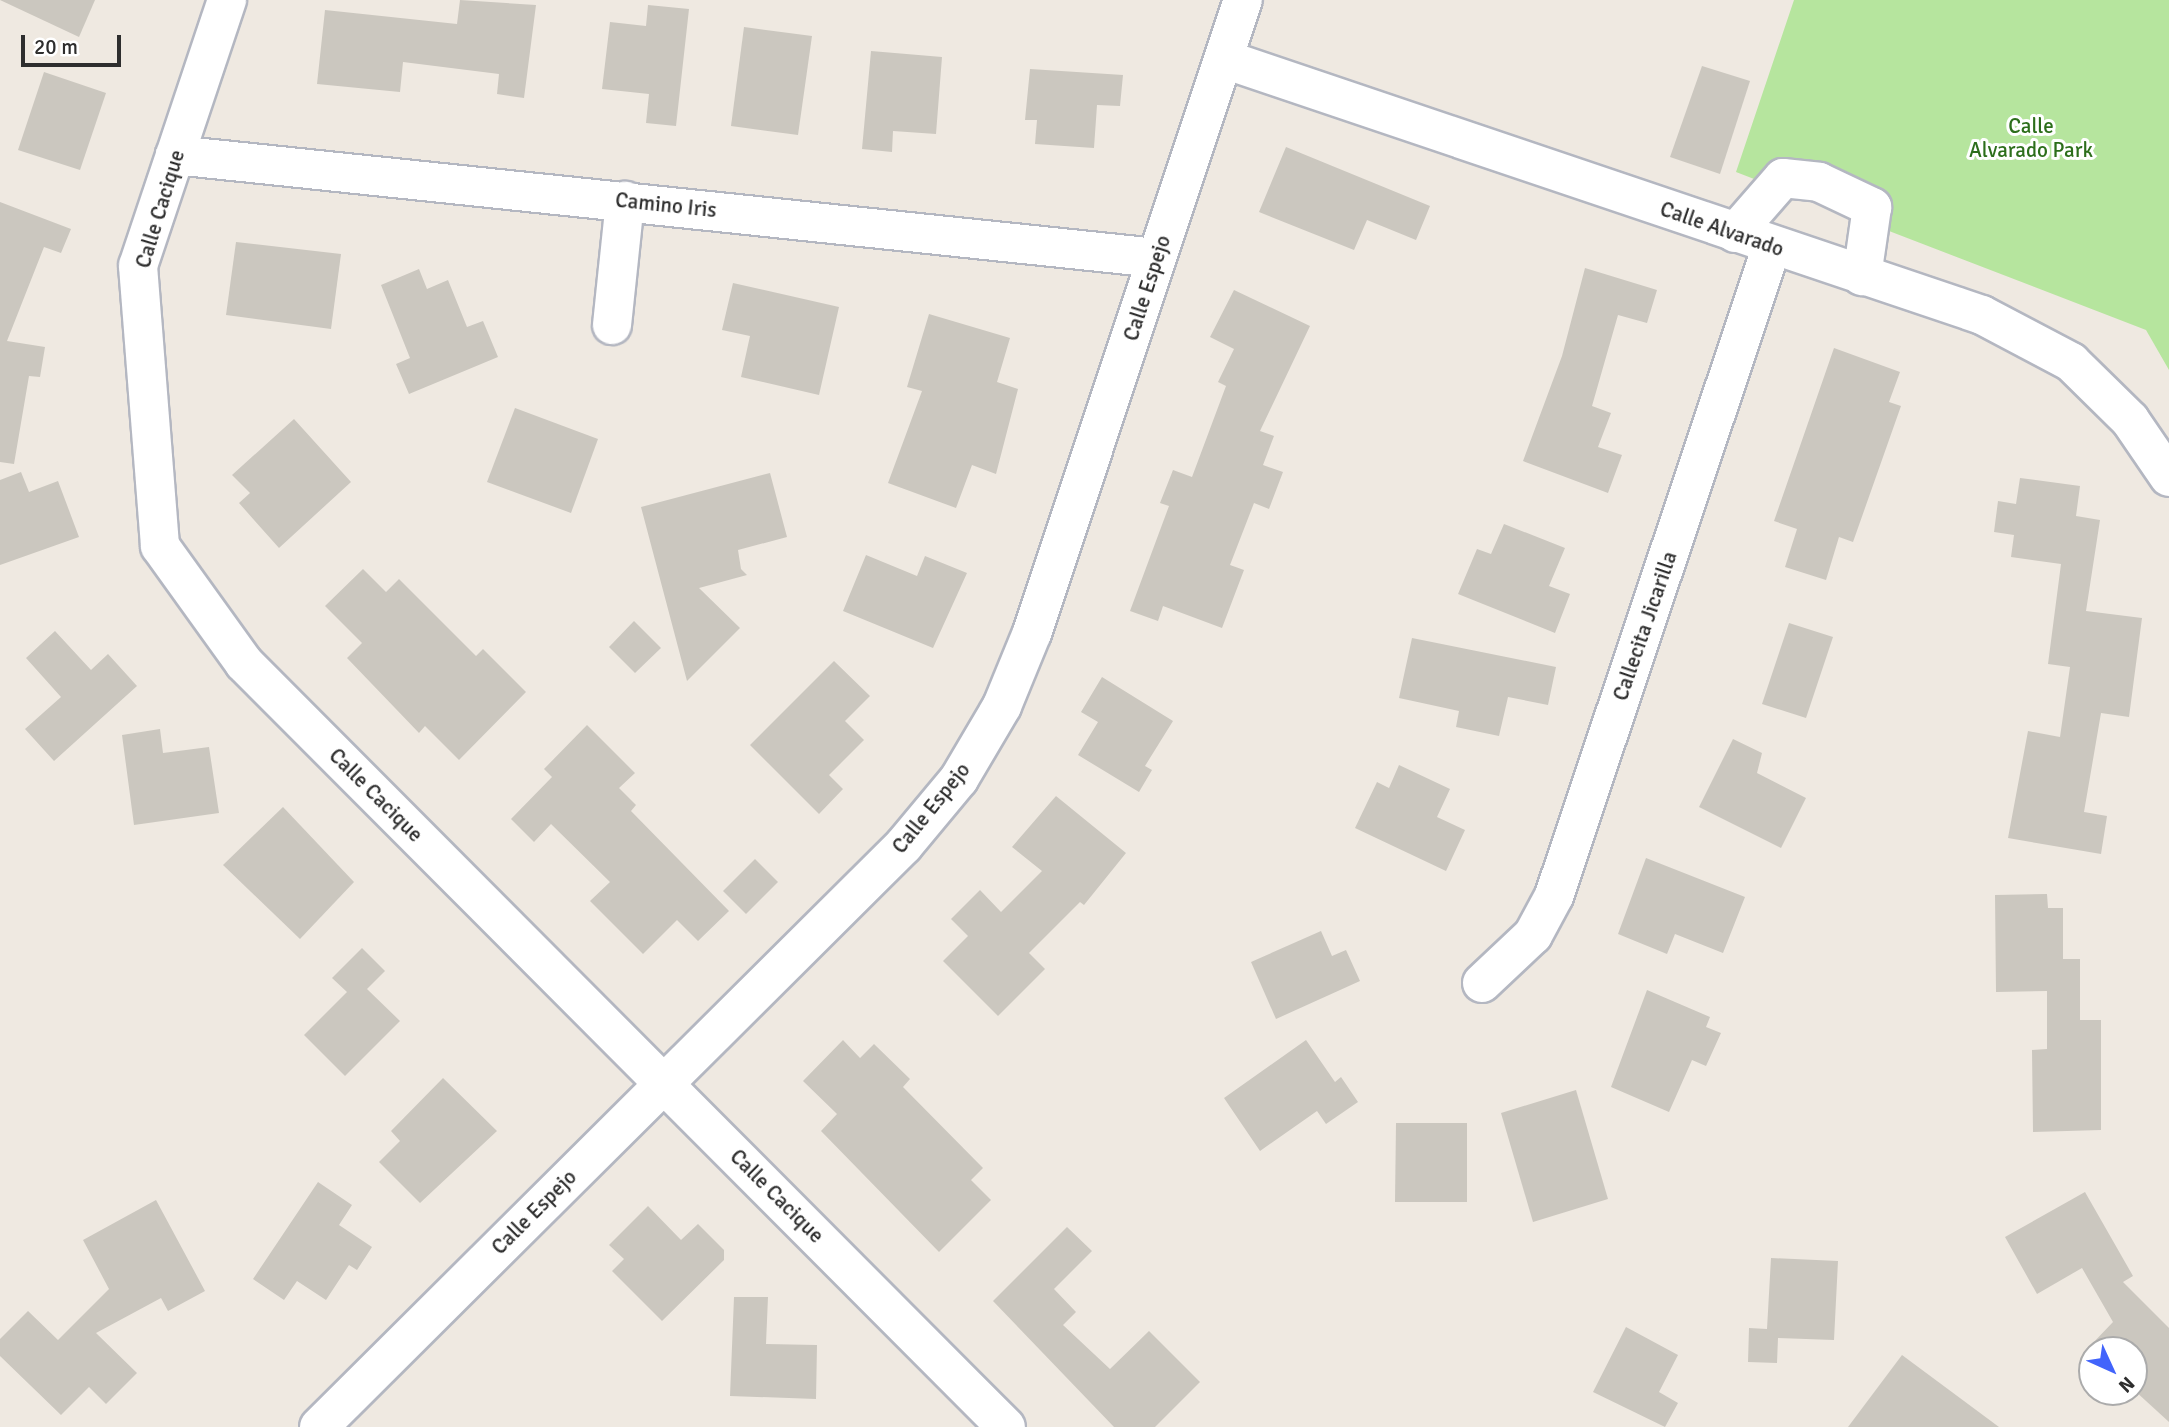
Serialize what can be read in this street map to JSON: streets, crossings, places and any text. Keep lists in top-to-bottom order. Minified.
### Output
{"streets":{"street":["Camino Iris","Calle Cacique","Calle Alvarado","Calle Espejo","Callecita Jicarilla"]},"crossings":[["Camino Iris","Calle Cacique"],["Camino Iris","Calle Espejo"],["Calle Cacique","Calle Espejo"],["Calle Alvarado","Calle Espejo"],["Calle Alvarado","Callecita Jicarilla"]],"parks":["Calle Alvarado Park"],"scale_bar":"20 m","north":"bottom right"}
